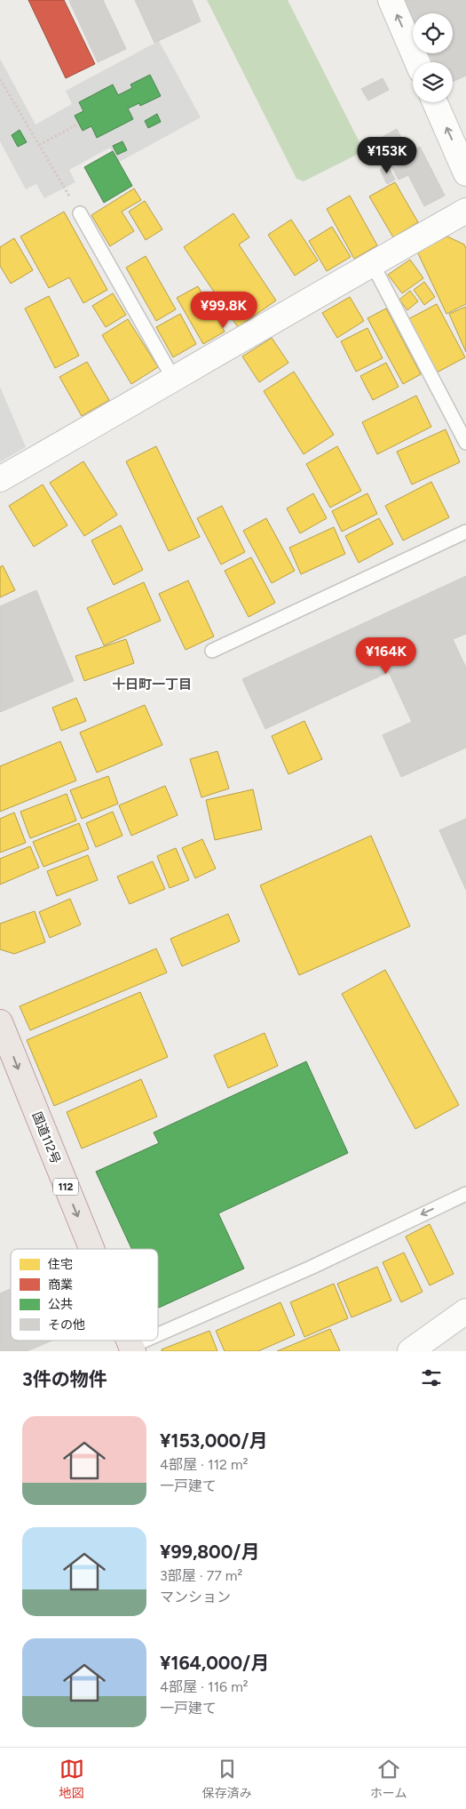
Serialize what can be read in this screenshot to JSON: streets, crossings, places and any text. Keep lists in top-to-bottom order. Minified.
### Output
{"streets":{"highway":["国道112号","112"]},"one_way":["国道112号"],"districts":["十日町一丁目"],"legend":["住宅","商業","公共","その他"],"page":{"price":["¥153K","¥99.8K","¥164K"],"heading":"3件の物件","list":[{"name":"¥153,000/月","note":"4部屋 · 112 m² · 一戸建て"},{"name":"¥99,800/月","note":"3部屋 · 77 m² · マンション"},{"name":"¥164,000/月","note":"4部屋 · 116 m² · 一戸建て"}],"tabs":["地図","保存済み","ホーム"]}}
